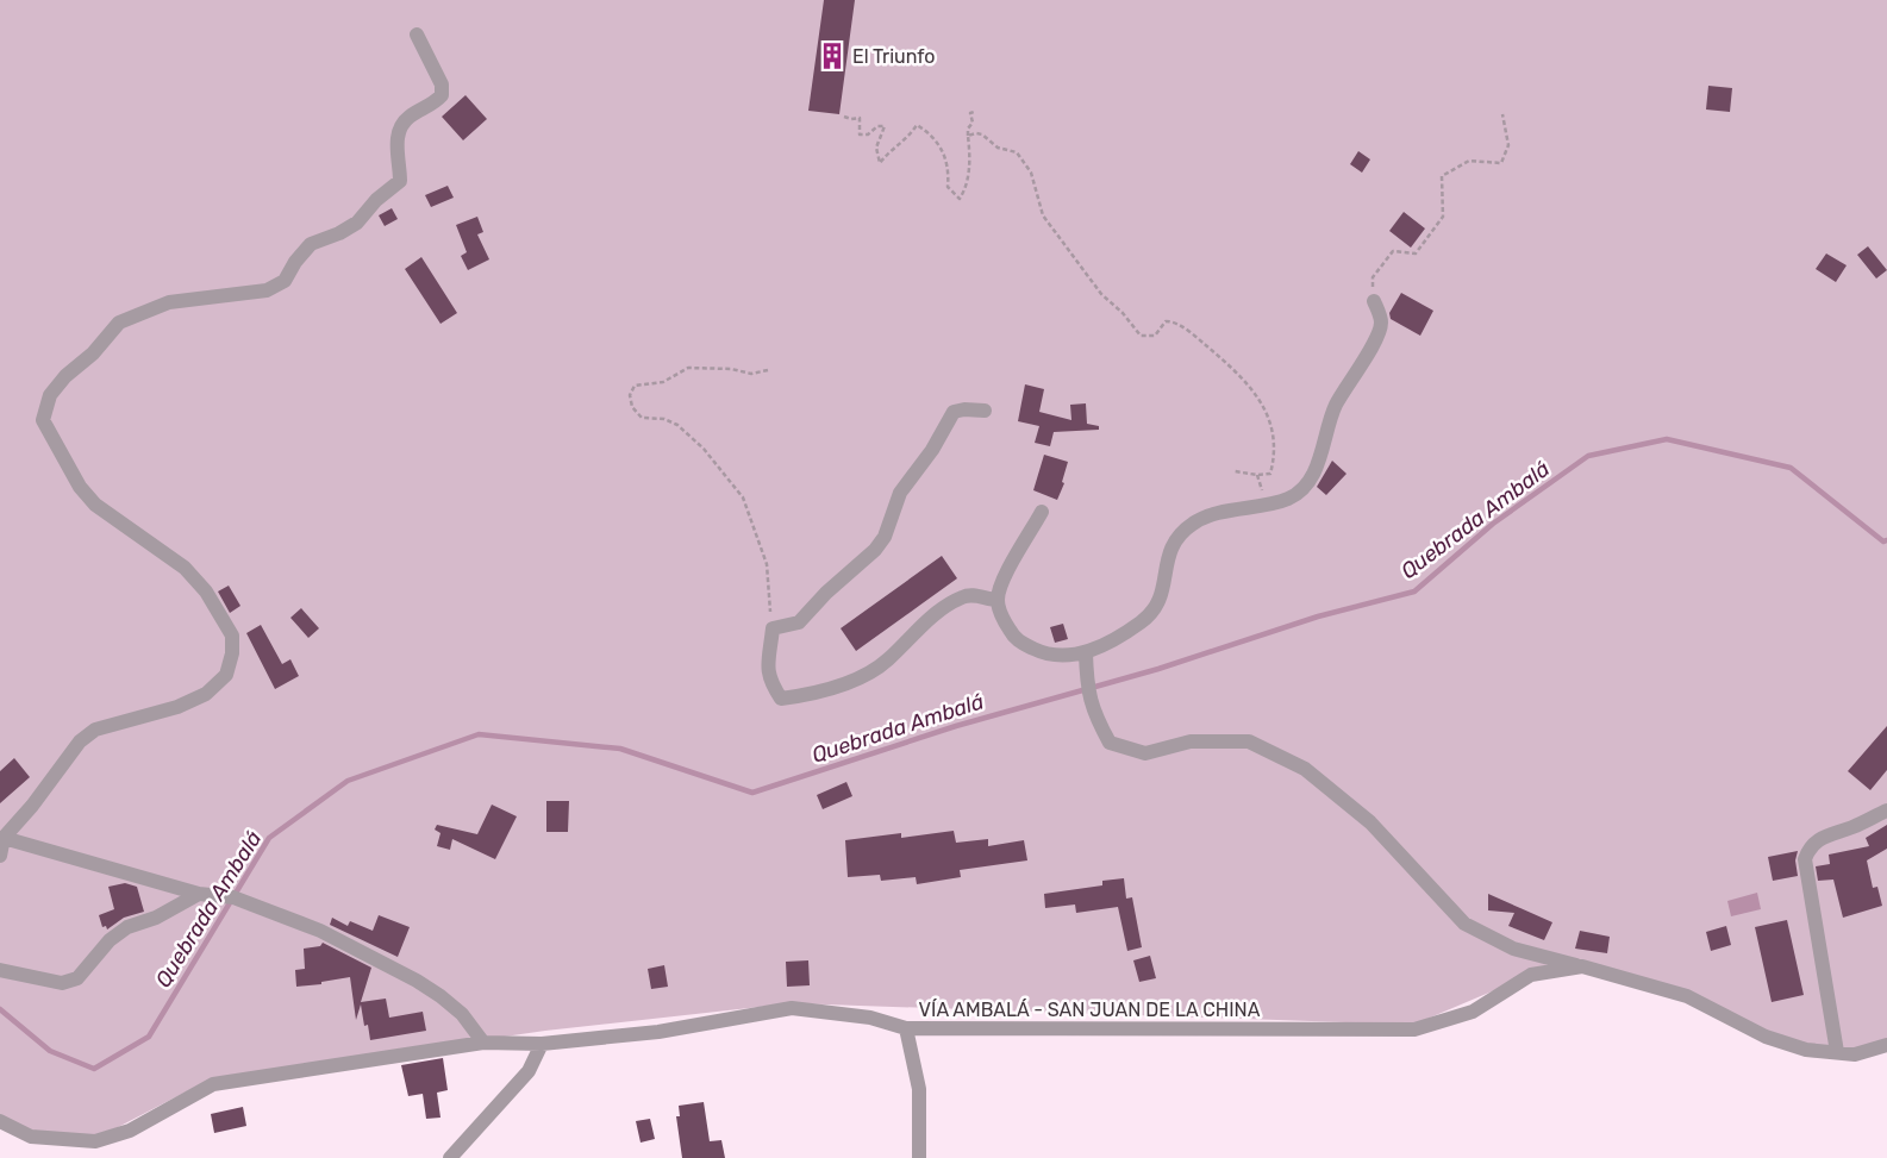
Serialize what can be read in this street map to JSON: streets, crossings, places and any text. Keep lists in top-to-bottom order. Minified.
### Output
{"streets":{"street":["VÍA AMBALÁ - SAN JUAN DE LA CHINA"]},"water":["Quebrada Ambalá"],"places":{"building":["El Triunfo"]}}
